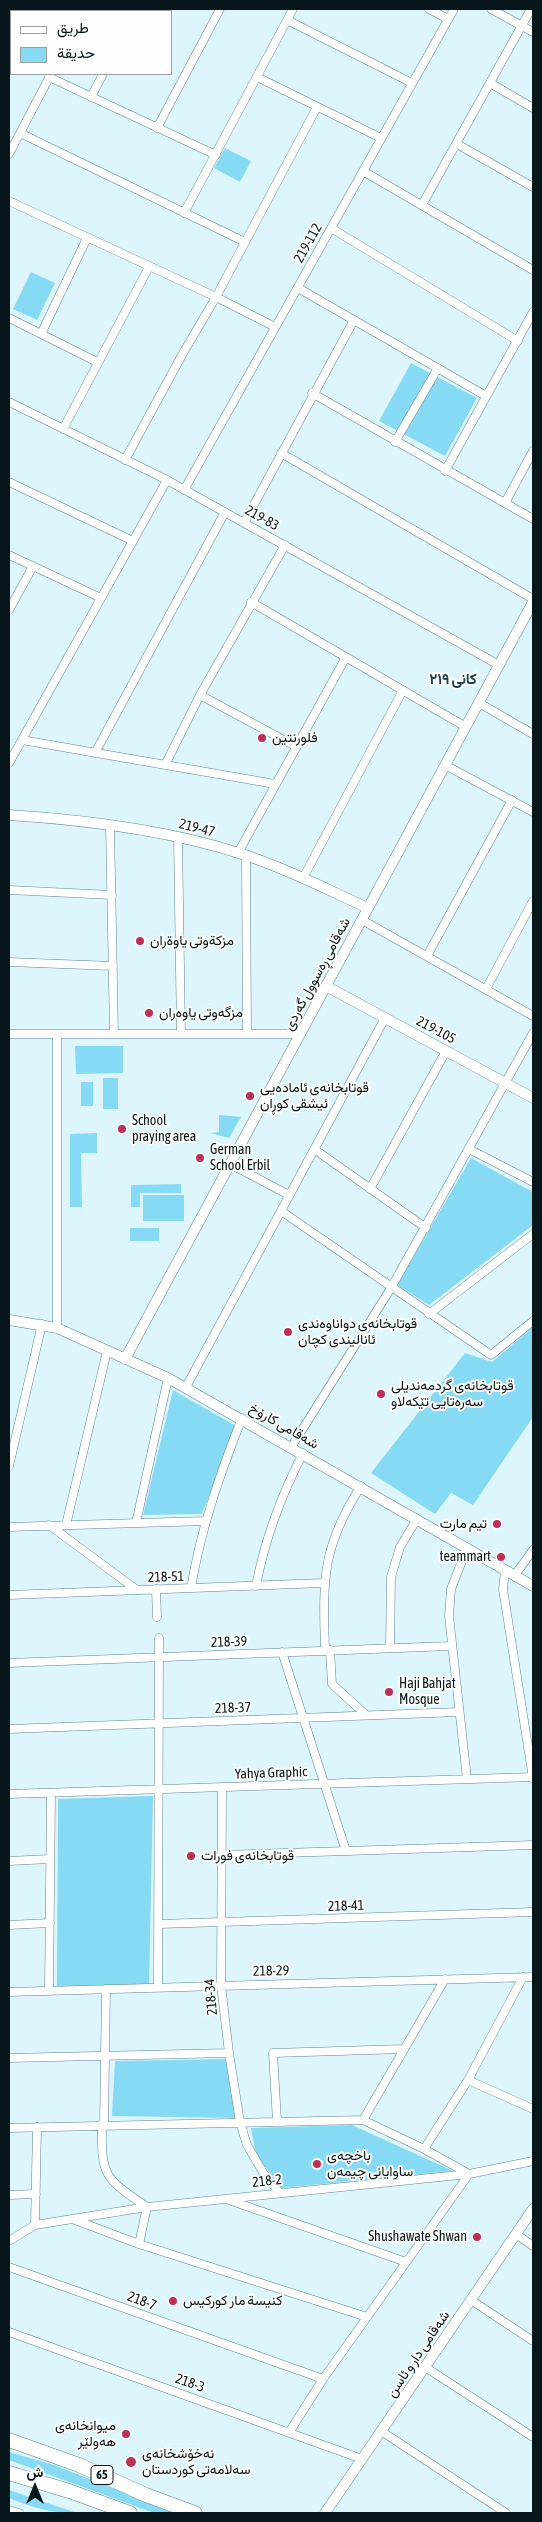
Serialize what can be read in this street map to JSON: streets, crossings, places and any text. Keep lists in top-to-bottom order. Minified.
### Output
{"streets":{"highway":["65"],"street":["219-112","219-83","219-47","شەقامی ڕەسوول گەردی","219-105","شەقامی کارۆخ","218-51","218-39","218-37","Yahya Graphic","218-41","218-29","218-34","218-2","218-7","شەقامی دار و ئاسن","218-3"]},"crossings":[["219-112","219-83"],["219-83","شەقامی ڕەسوول گەردی"],["219-47","شەقامی ڕەسوول گەردی"],["شەقامی ڕەسوول گەردی","219-105"],["شەقامی ڕەسوول گەردی","شەقامی کارۆخ"],["Yahya Graphic","218-34"],["218-41","218-34"],["218-29","218-34"],["218-34","218-2"],["شەقامی دار و ئاسن","218-3"]],"districts":["کانی ٢١٩"],"places":["فلورنتين","مزكةوتى ياوةران","مزگەوتی یاوەران","قوتابخانەی ئامادەیی ئیشقی کوڕان","School praying area","German School Erbil","قوتابخانەی دواناوەندی ئانالیندی كچان","قوتابخانەی گردمەندیلی سەرەتایی تێكەلاو","تيم مارت","teammart","Haji Bahjat Mosque","قوتابخانەی فورات","باخچه‌ی ساوایانی چیمه‌ن","Shushawate Shwan","كنيسة مار كوركيس","میوانخانەی هەولێر","نەخۆشخانەی سەلامەتی کوردستان"],"legend":["طريق","حديقة"],"north":"top"}
